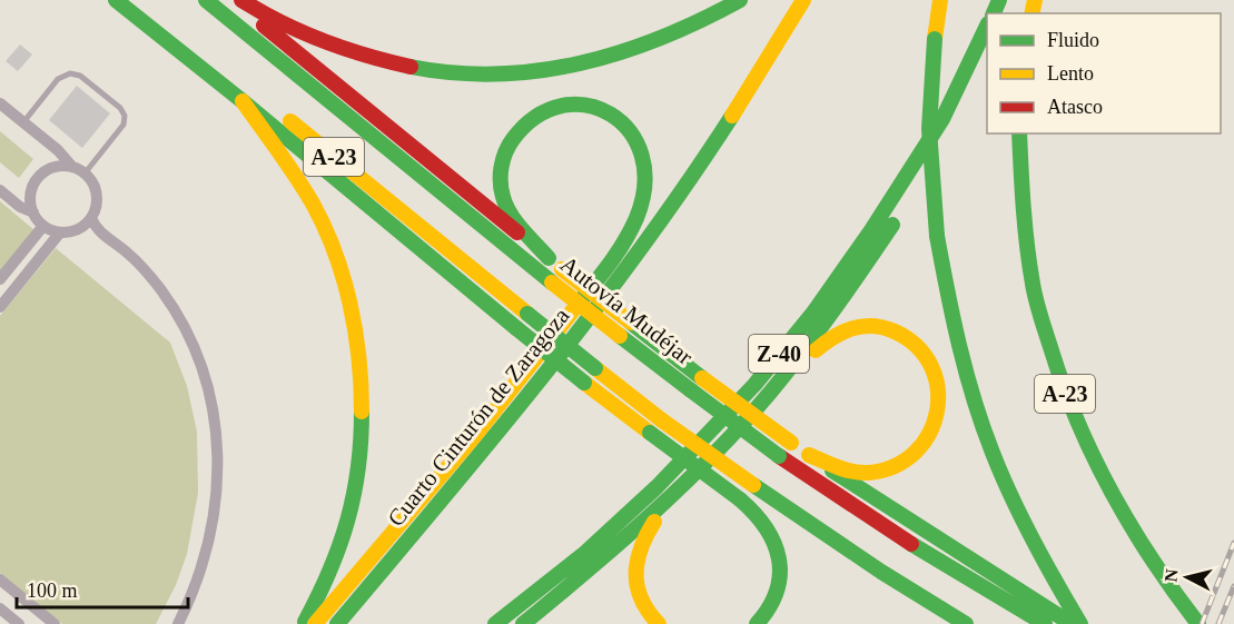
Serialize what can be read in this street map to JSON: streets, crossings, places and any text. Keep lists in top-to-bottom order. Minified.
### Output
{"streets":{"highway":["A-23","Autovía Mudéjar","Z-40","Cuarto Cinturón de Zaragoza"]},"legend":["Fluido","Lento","Atasco"],"scale_bar":"100 m","north":"left"}
